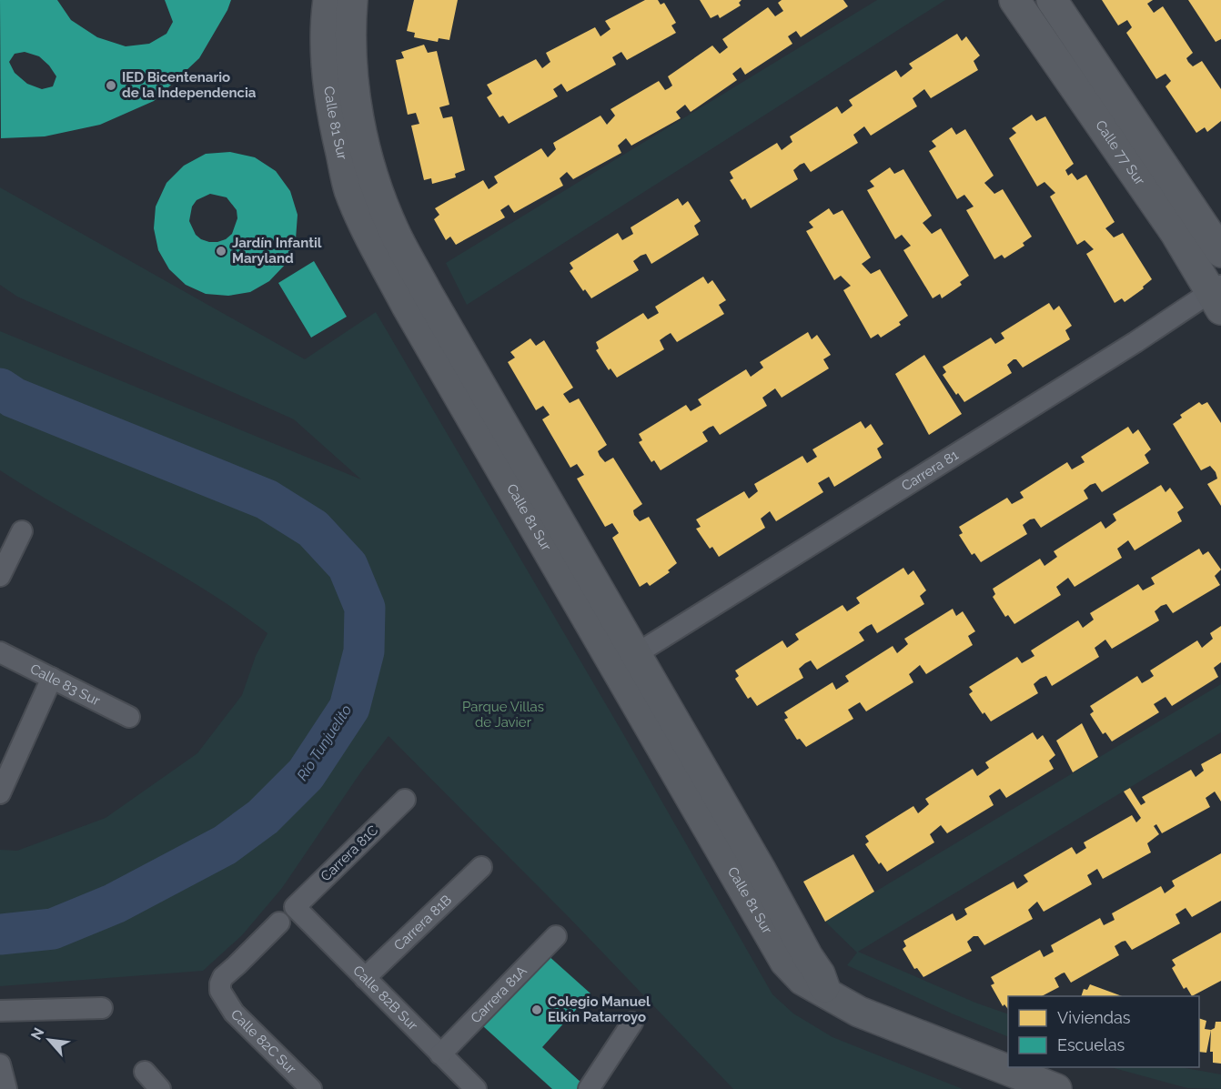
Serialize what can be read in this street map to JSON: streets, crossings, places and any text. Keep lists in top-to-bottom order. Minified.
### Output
{"streets":{"street":["Calle 81 Sur","Calle 77 Sur","Carrera 81","Calle 83 Sur","Carrera 81C","Carrera 81B","Carrera 81A","Calle 82B Sur","Calle 82C Sur"]},"crossings":[["Calle 81 Sur","Carrera 81"],["Calle 77 Sur","Carrera 81"],["Carrera 81C","Calle 82B Sur"],["Carrera 81B","Calle 82B Sur"],["Carrera 81A","Calle 82B Sur"]],"water":["Río Tunjuelito"],"parks":["Parque Villas de Javier"],"places":["IED Bicentenario de la Independencia","Jardín Infantil Maryland","Colegio Manuel Elkin Patarroyo"],"legend":["Viviendas","Escuelas"],"north":"top left"}
